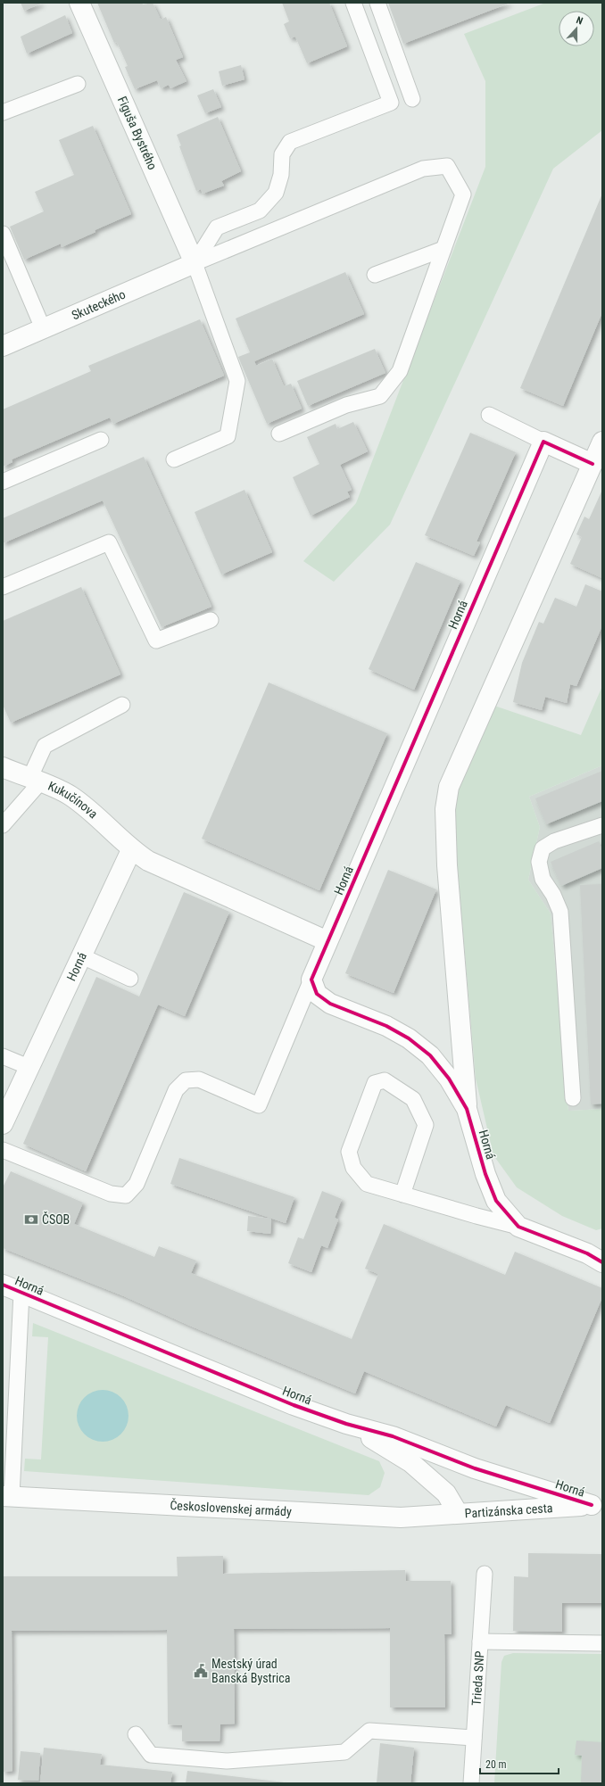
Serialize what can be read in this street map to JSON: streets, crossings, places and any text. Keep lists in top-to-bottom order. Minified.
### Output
{"streets":{"street":["Figuša Bystrého","Skuteckého","Horná","Kukučínova","Československej armády","Partizánska cesta"],"lane":["Trieda SNP"]},"crossings":[["Figuša Bystrého","Skuteckého"],["Horná","Kukučínova"],["Horná","Československej armády"],["Horná","Partizánska cesta"],["Československej armády","Partizánska cesta"]],"places":{"bank":["ČSOB"],"public building":["Mestský úrad Banská Bystrica"]},"scale_bar":"20 m","north":"top"}
